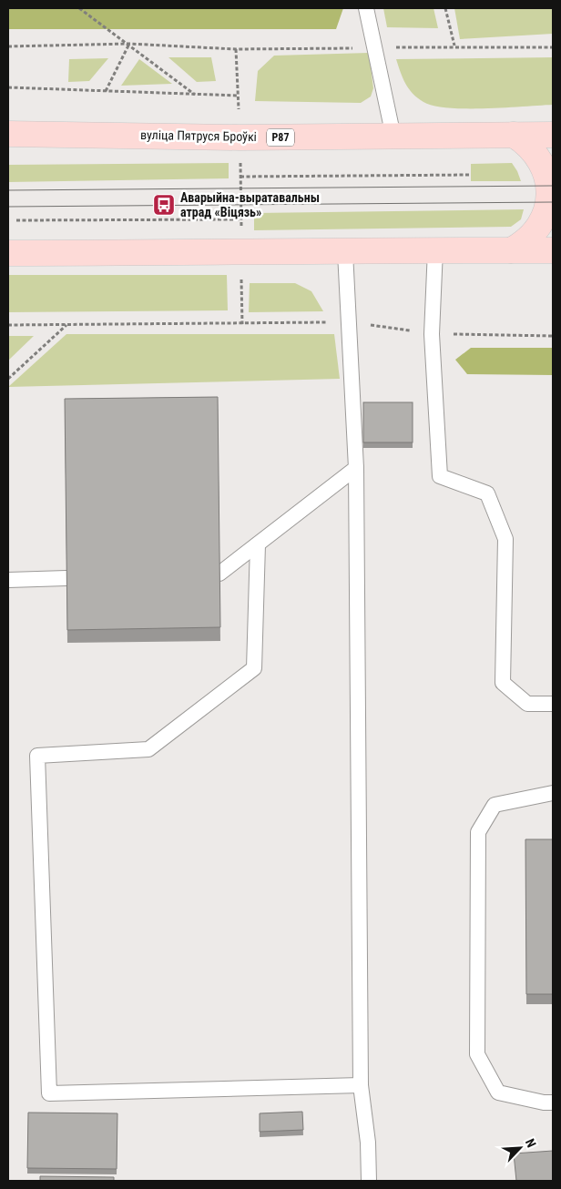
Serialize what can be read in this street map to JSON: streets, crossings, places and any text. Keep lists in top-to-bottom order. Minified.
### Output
{"streets":{"main road":["вуліца Пятруся Броўкі","Р87"]},"places":{"bus stop":["Аварыйна-выратавальны атрад «Віцязь»"]},"north":"top right"}
